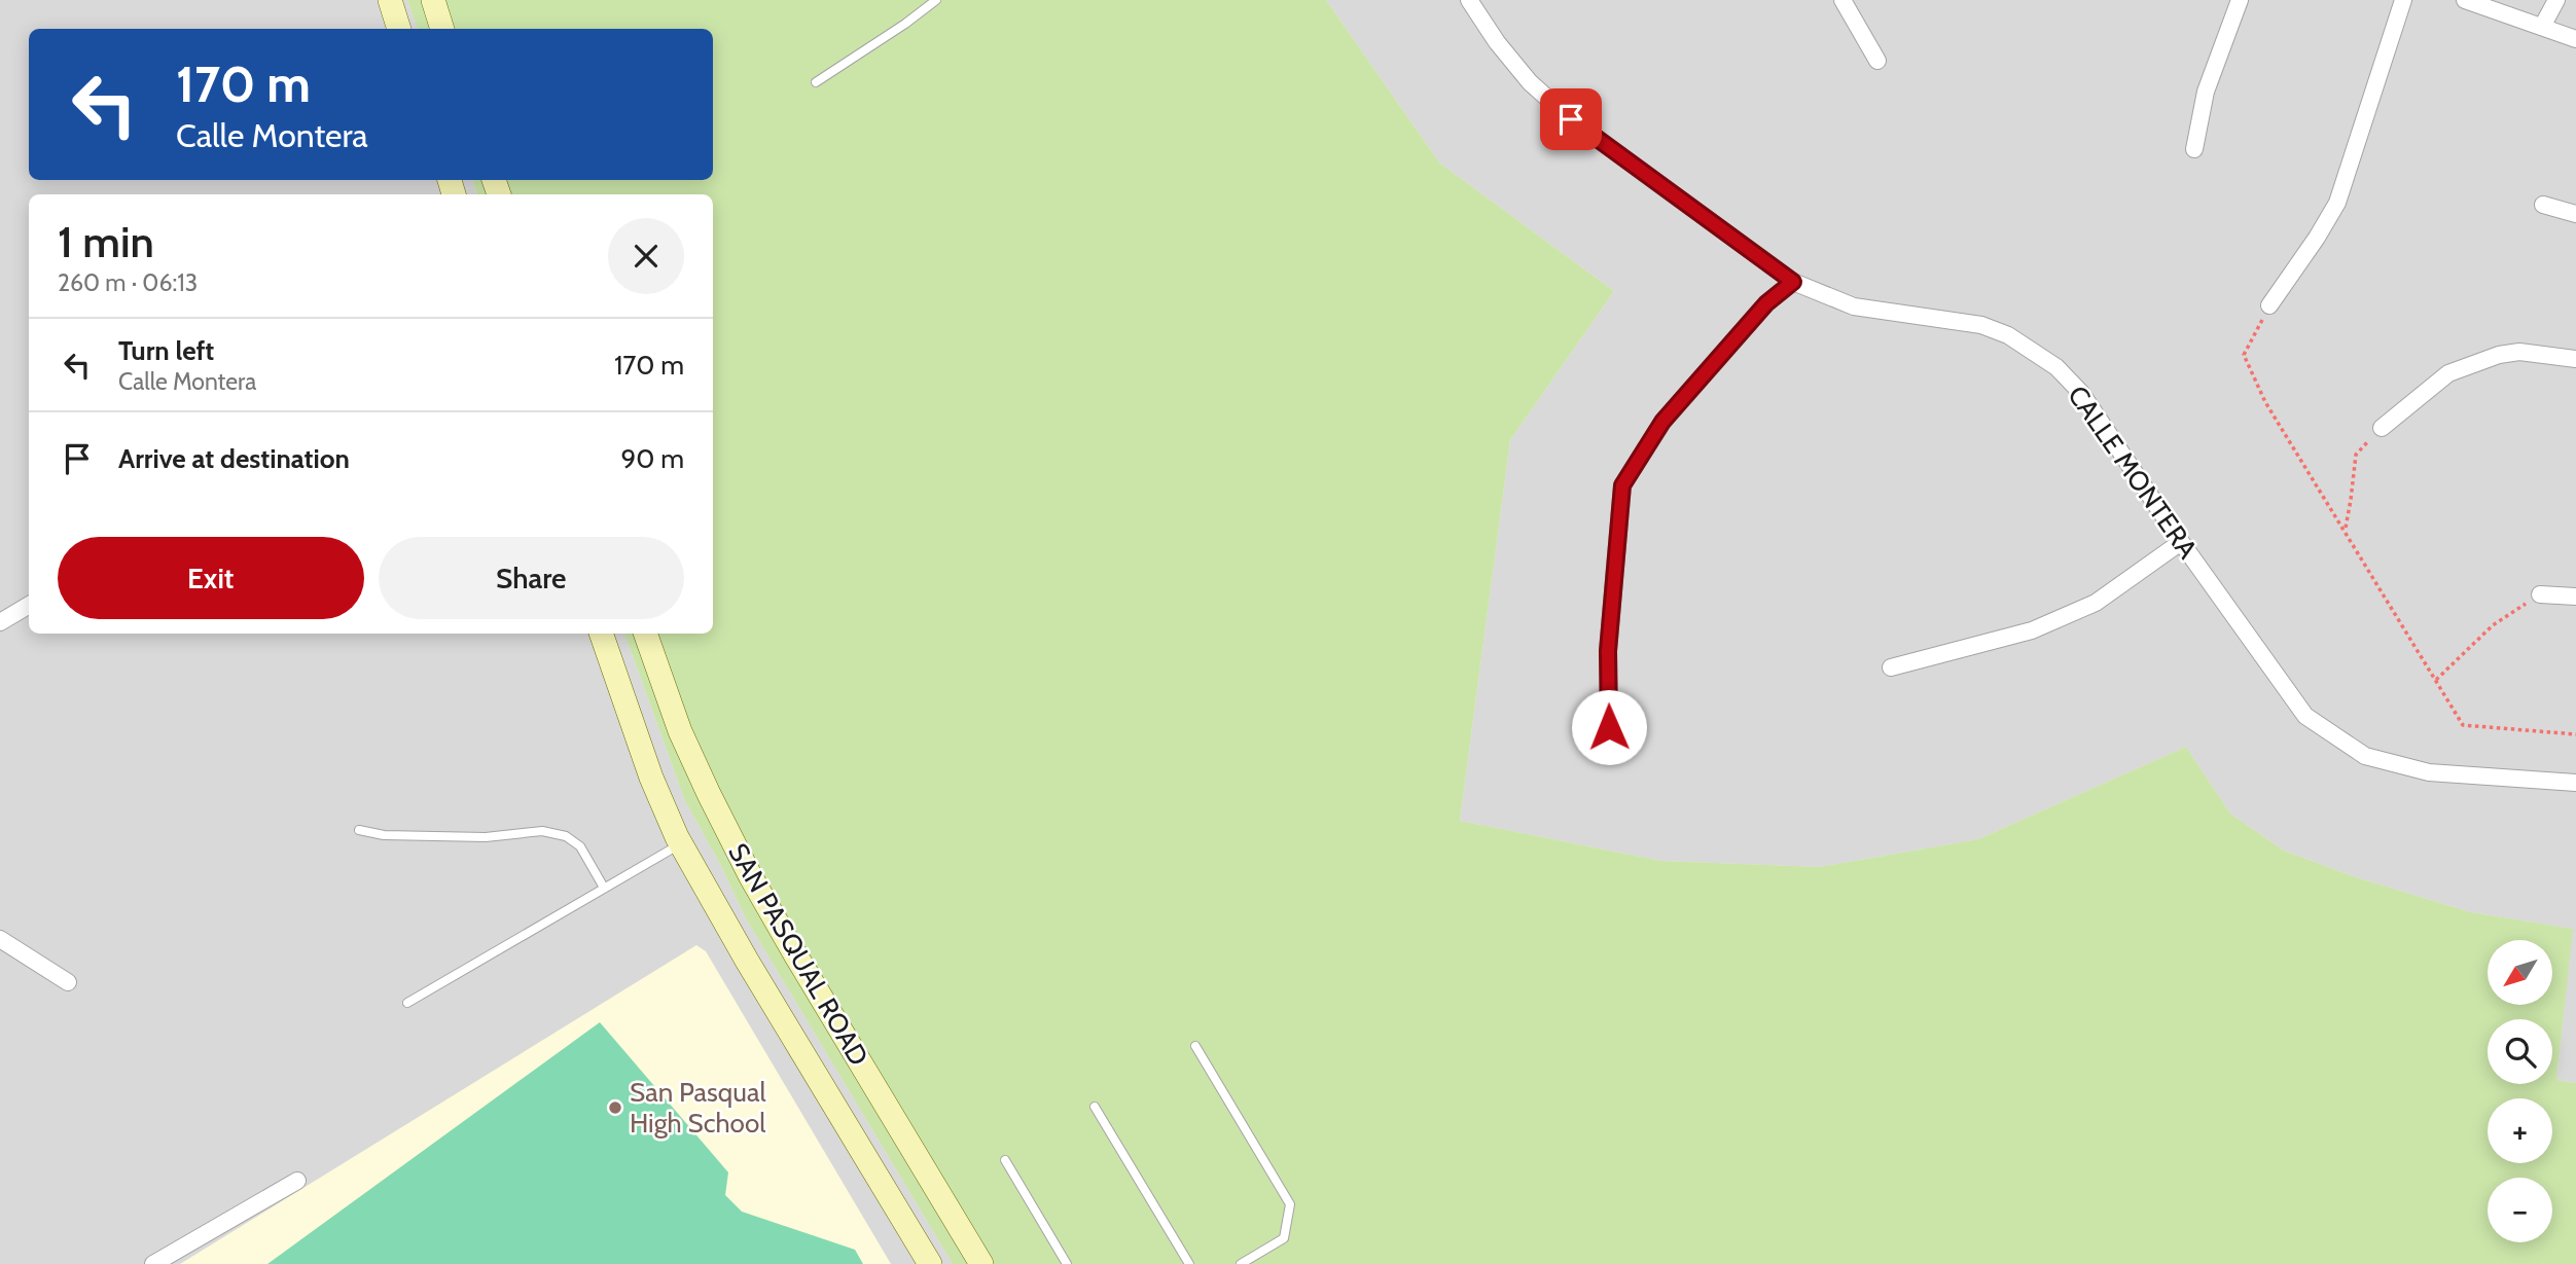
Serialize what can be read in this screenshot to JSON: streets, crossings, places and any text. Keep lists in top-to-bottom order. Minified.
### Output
{"streets":{"main road":["SAN PASQUAL ROAD"],"street":["CALLE MONTERA"]},"places":["San Pasqual High School"],"north":"bottom left","page":{"turn":["170 m","Calle Montera"],"heading":["1 min","260 m · 06:13"],"list":[{"name":"Turn left","note":"Calle Montera","value":"170 m"},{"name":"Arrive at destination","value":"90 m"}],"buttons":["Exit","Share"],"map_buttons":["+","−"]}}
